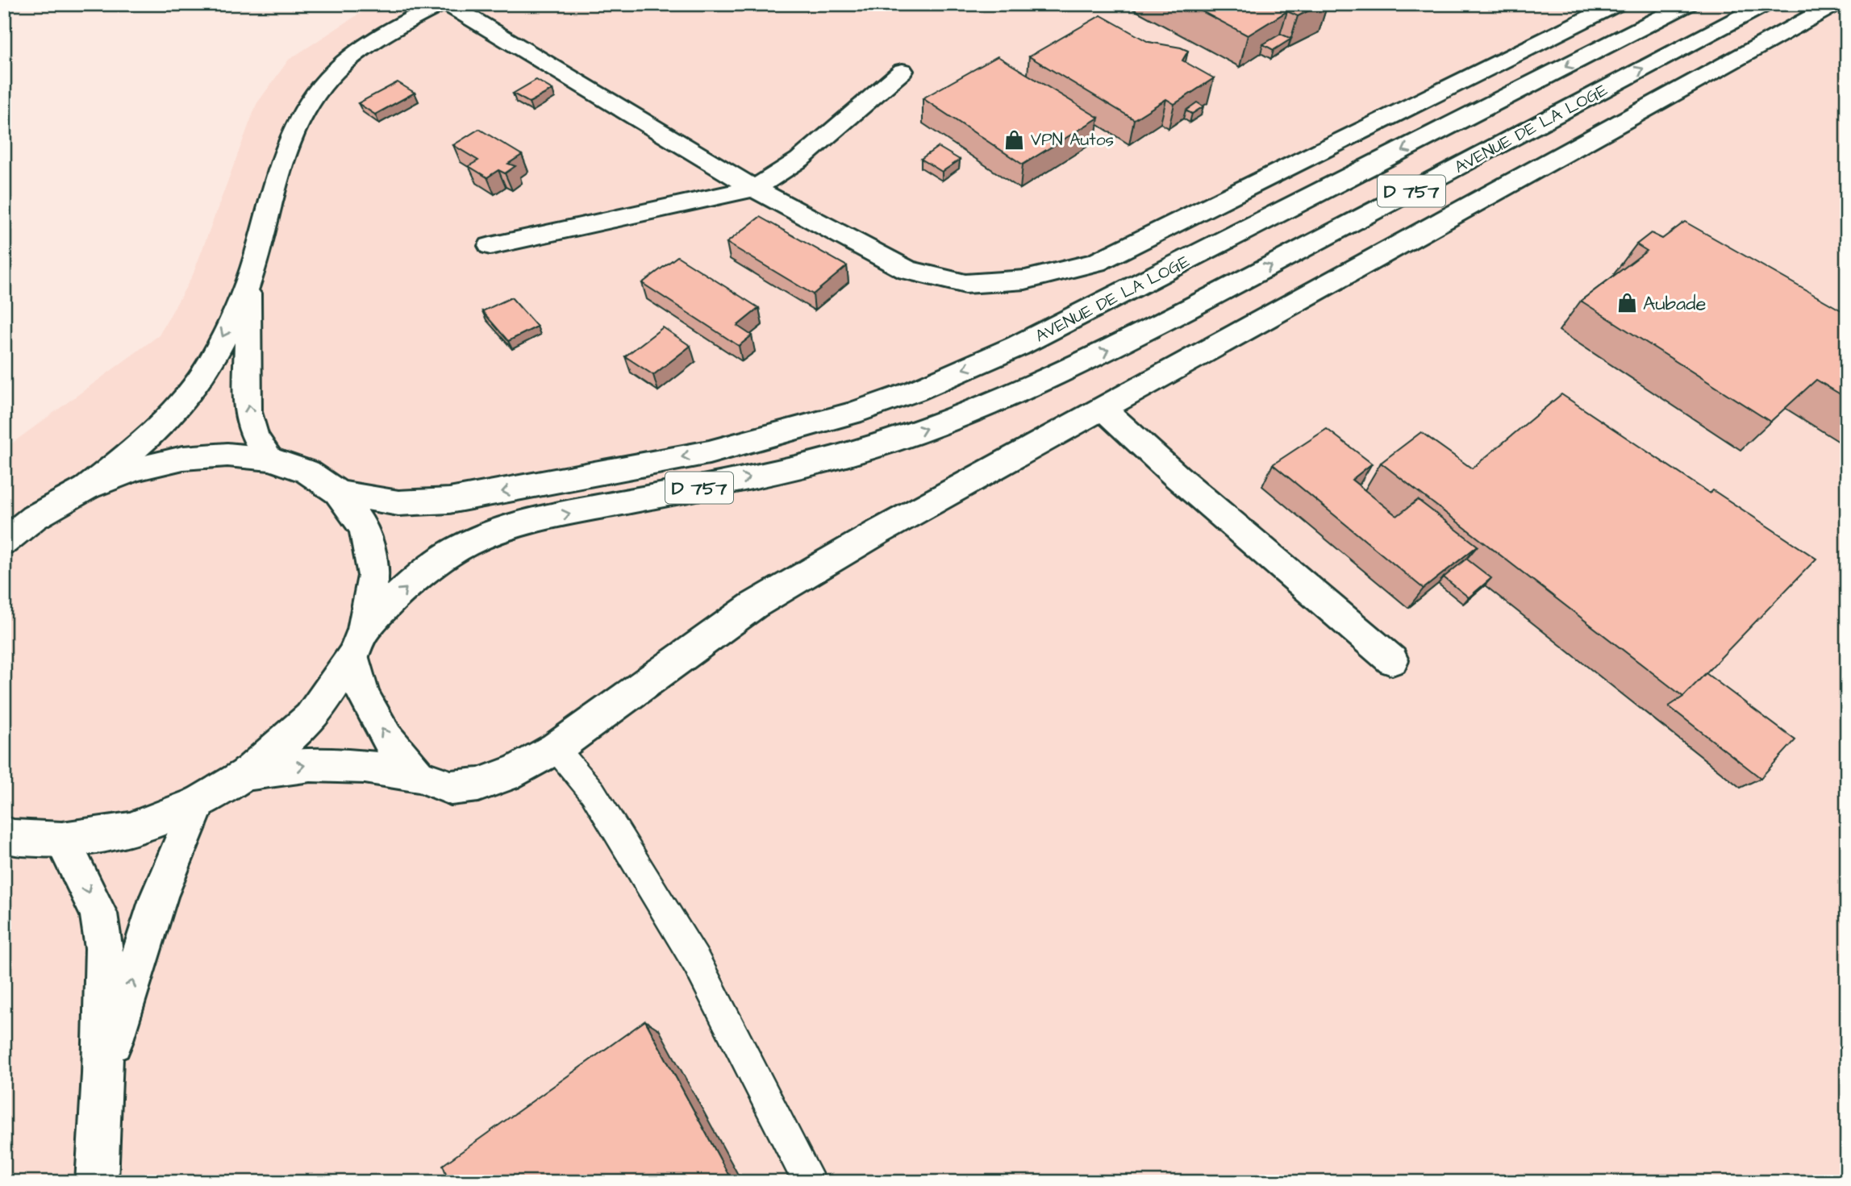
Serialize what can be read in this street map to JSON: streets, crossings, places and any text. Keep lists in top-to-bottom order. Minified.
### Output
{"streets":{"street":["AVENUE DE LA LOGE","D 757"]},"places":{"shop":["VPN Autos","Aubade"]}}
